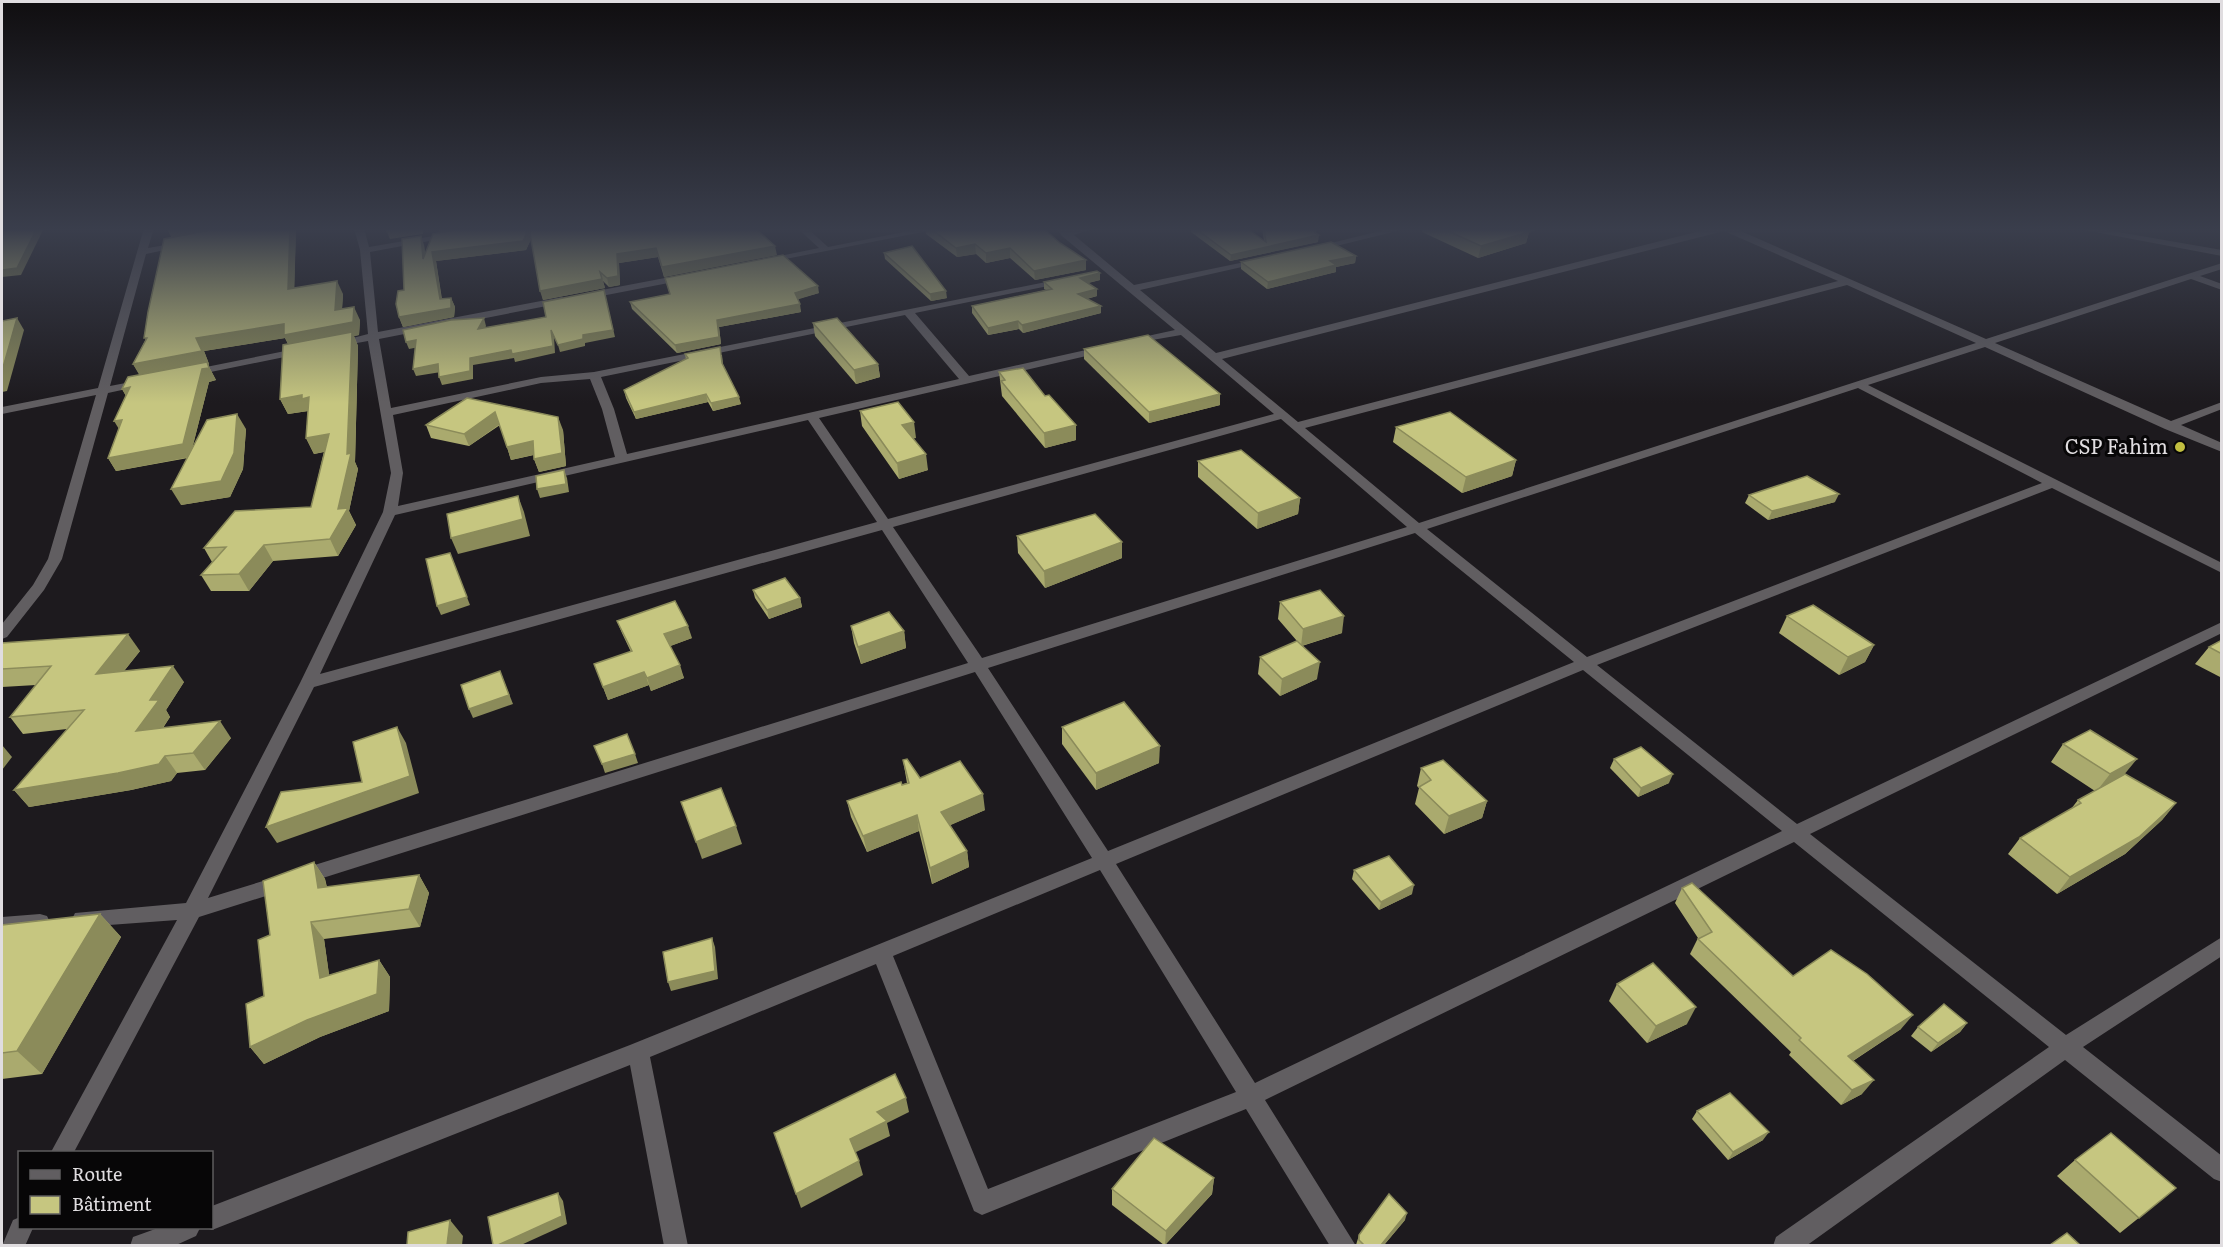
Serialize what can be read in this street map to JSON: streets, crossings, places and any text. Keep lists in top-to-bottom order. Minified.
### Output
{"places":["CSP Fahim"],"legend":["Route","Bâtiment"]}
